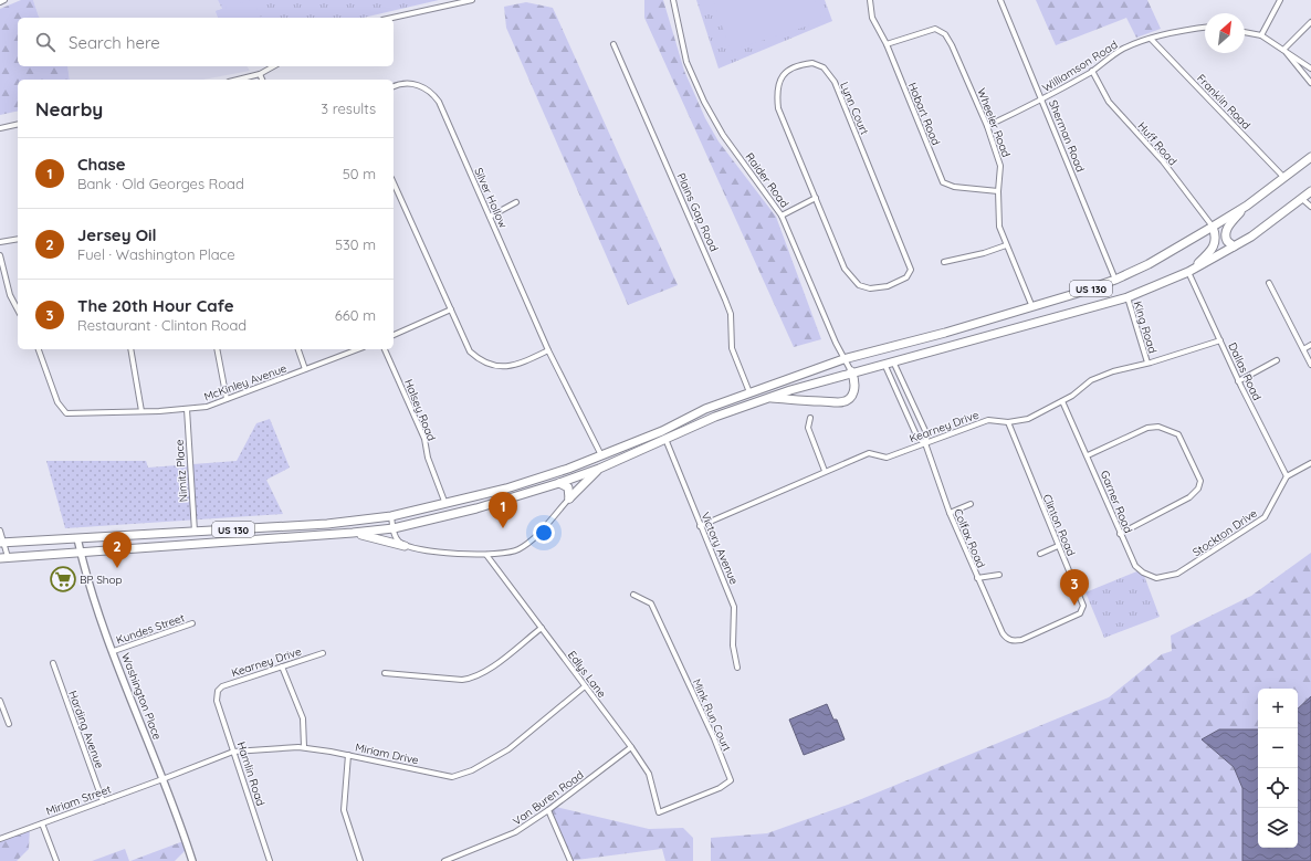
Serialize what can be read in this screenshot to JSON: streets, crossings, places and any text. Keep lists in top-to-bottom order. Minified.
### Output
{"streets":{"highway":["US 130"],"street":["Williamson Road","Franklin Road","Lynn Court","Hobart Road","Wheeler Road","Sherman Road","Huff Road","Raider Road","Silver Hollow","Plains Gap Road","King Road","Dallas Road","McKinley Avenue","Halsey Road","Kearney Drive","Nimitz Place","Garner Road","Clinton Road","Stockton Drive","Colfax Road","Victory Avenue","Kundes Street","Edlys Lane","Washington Place","Mink Run Court","Harding Avenue","Miriam Drive","Hamlin Road","Van Buren Road","Miriam Street"]},"crossings":[["Williamson Road","Franklin Road"],["Williamson Road","Wheeler Road"],["Williamson Road","Sherman Road"],["Williamson Road","Huff Road"],["Franklin Road","US 130"],["Hobart Road","Wheeler Road"],["Wheeler Road","US 130"],["Sherman Road","US 130"],["Huff Road","US 130"],["Raider Road","US 130"],["Silver Hollow","US 130"],["Plains Gap Road","US 130"],["US 130","King Road"],["US 130","Dallas Road"],["US 130","Halsey Road"],["US 130","Nimitz Place"],["US 130","Colfax Road"],["US 130","Victory Avenue"],["US 130","Washington Place"],["King Road","Kearney Drive"],["Dallas Road","Kearney Drive"],["Dallas Road","Stockton Drive"],["McKinley Avenue","Nimitz Place"],["Kearney Drive","Garner Road"],["Kearney Drive","Clinton Road"],["Kearney Drive","Colfax Road"],["Kearney Drive","Victory Avenue"],["Kearney Drive","Hamlin Road"],["Garner Road","Stockton Drive"],["Clinton Road","Colfax Road"],["Kundes Street","Washington Place"],["Edlys Lane","Mink Run Court"],["Edlys Lane","Miriam Drive"],["Edlys Lane","Van Buren Road"],["Washington Place","Miriam Drive"],["Washington Place","Miriam Street"],["Harding Avenue","Miriam Street"],["Miriam Drive","Hamlin Road"],["Miriam Drive","Miriam Street"]],"places":{"supermarket":["BP Shop"]},"north":"top right","page":{"search":"Search here","heading":["Nearby","3 results"],"list":[{"mark":"1","name":"Chase","note":"Bank · Old Georges Road","value":"50 m"},{"mark":"2","name":"Jersey Oil","note":"Fuel · Washington Place","value":"530 m"},{"mark":"3","name":"The 20th Hour Cafe","note":"Restaurant · Clinton Road","value":"660 m"}],"pins":["1","2","3"],"map_buttons":["+","−"]}}
